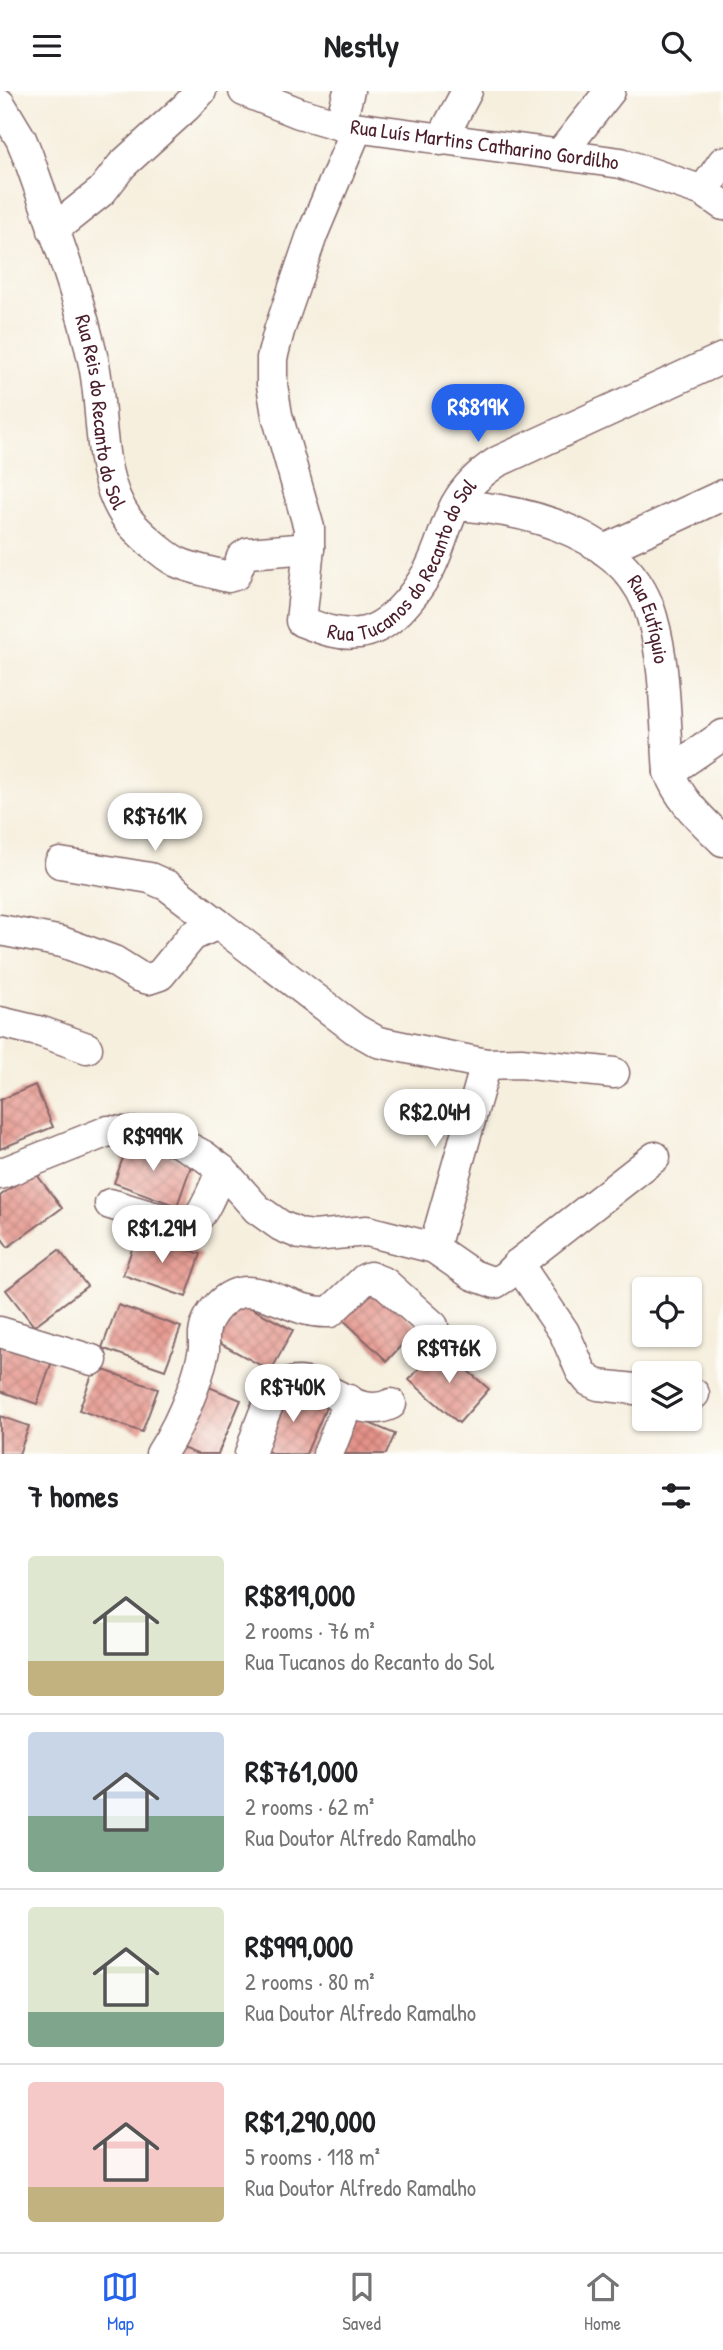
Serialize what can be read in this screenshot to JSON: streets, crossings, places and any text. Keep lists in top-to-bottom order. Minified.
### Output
{"streets":{"street":["Rua Luís Martins Catharino Gordilho","Rua Reis do Recanto do Sol","Rua Tucanos do Recanto do Sol","Rua Eutíquio"]},"crossings":[["Rua Reis do Recanto do Sol","Rua Tucanos do Recanto do Sol"],["Rua Tucanos do Recanto do Sol","Rua Eutíquio"]],"page":{"header":"Nestly","price":["R$819K","R$761K","R$2.04M","R$999K","R$1.29M","R$976K","R$740K"],"heading":"7 homes","list":[{"name":"R$819,000","note":"2 rooms · 76 m² · Rua Tucanos do Recanto do Sol"},{"name":"R$761,000","note":"2 rooms · 62 m² · Rua Doutor Alfredo Ramalho"},{"name":"R$999,000","note":"2 rooms · 80 m² · Rua Doutor Alfredo Ramalho"},{"name":"R$1,290,000","note":"5 rooms · 118 m² · Rua Doutor Alfredo Ramalho"}],"tabs":["Map","Saved","Home"]}}
